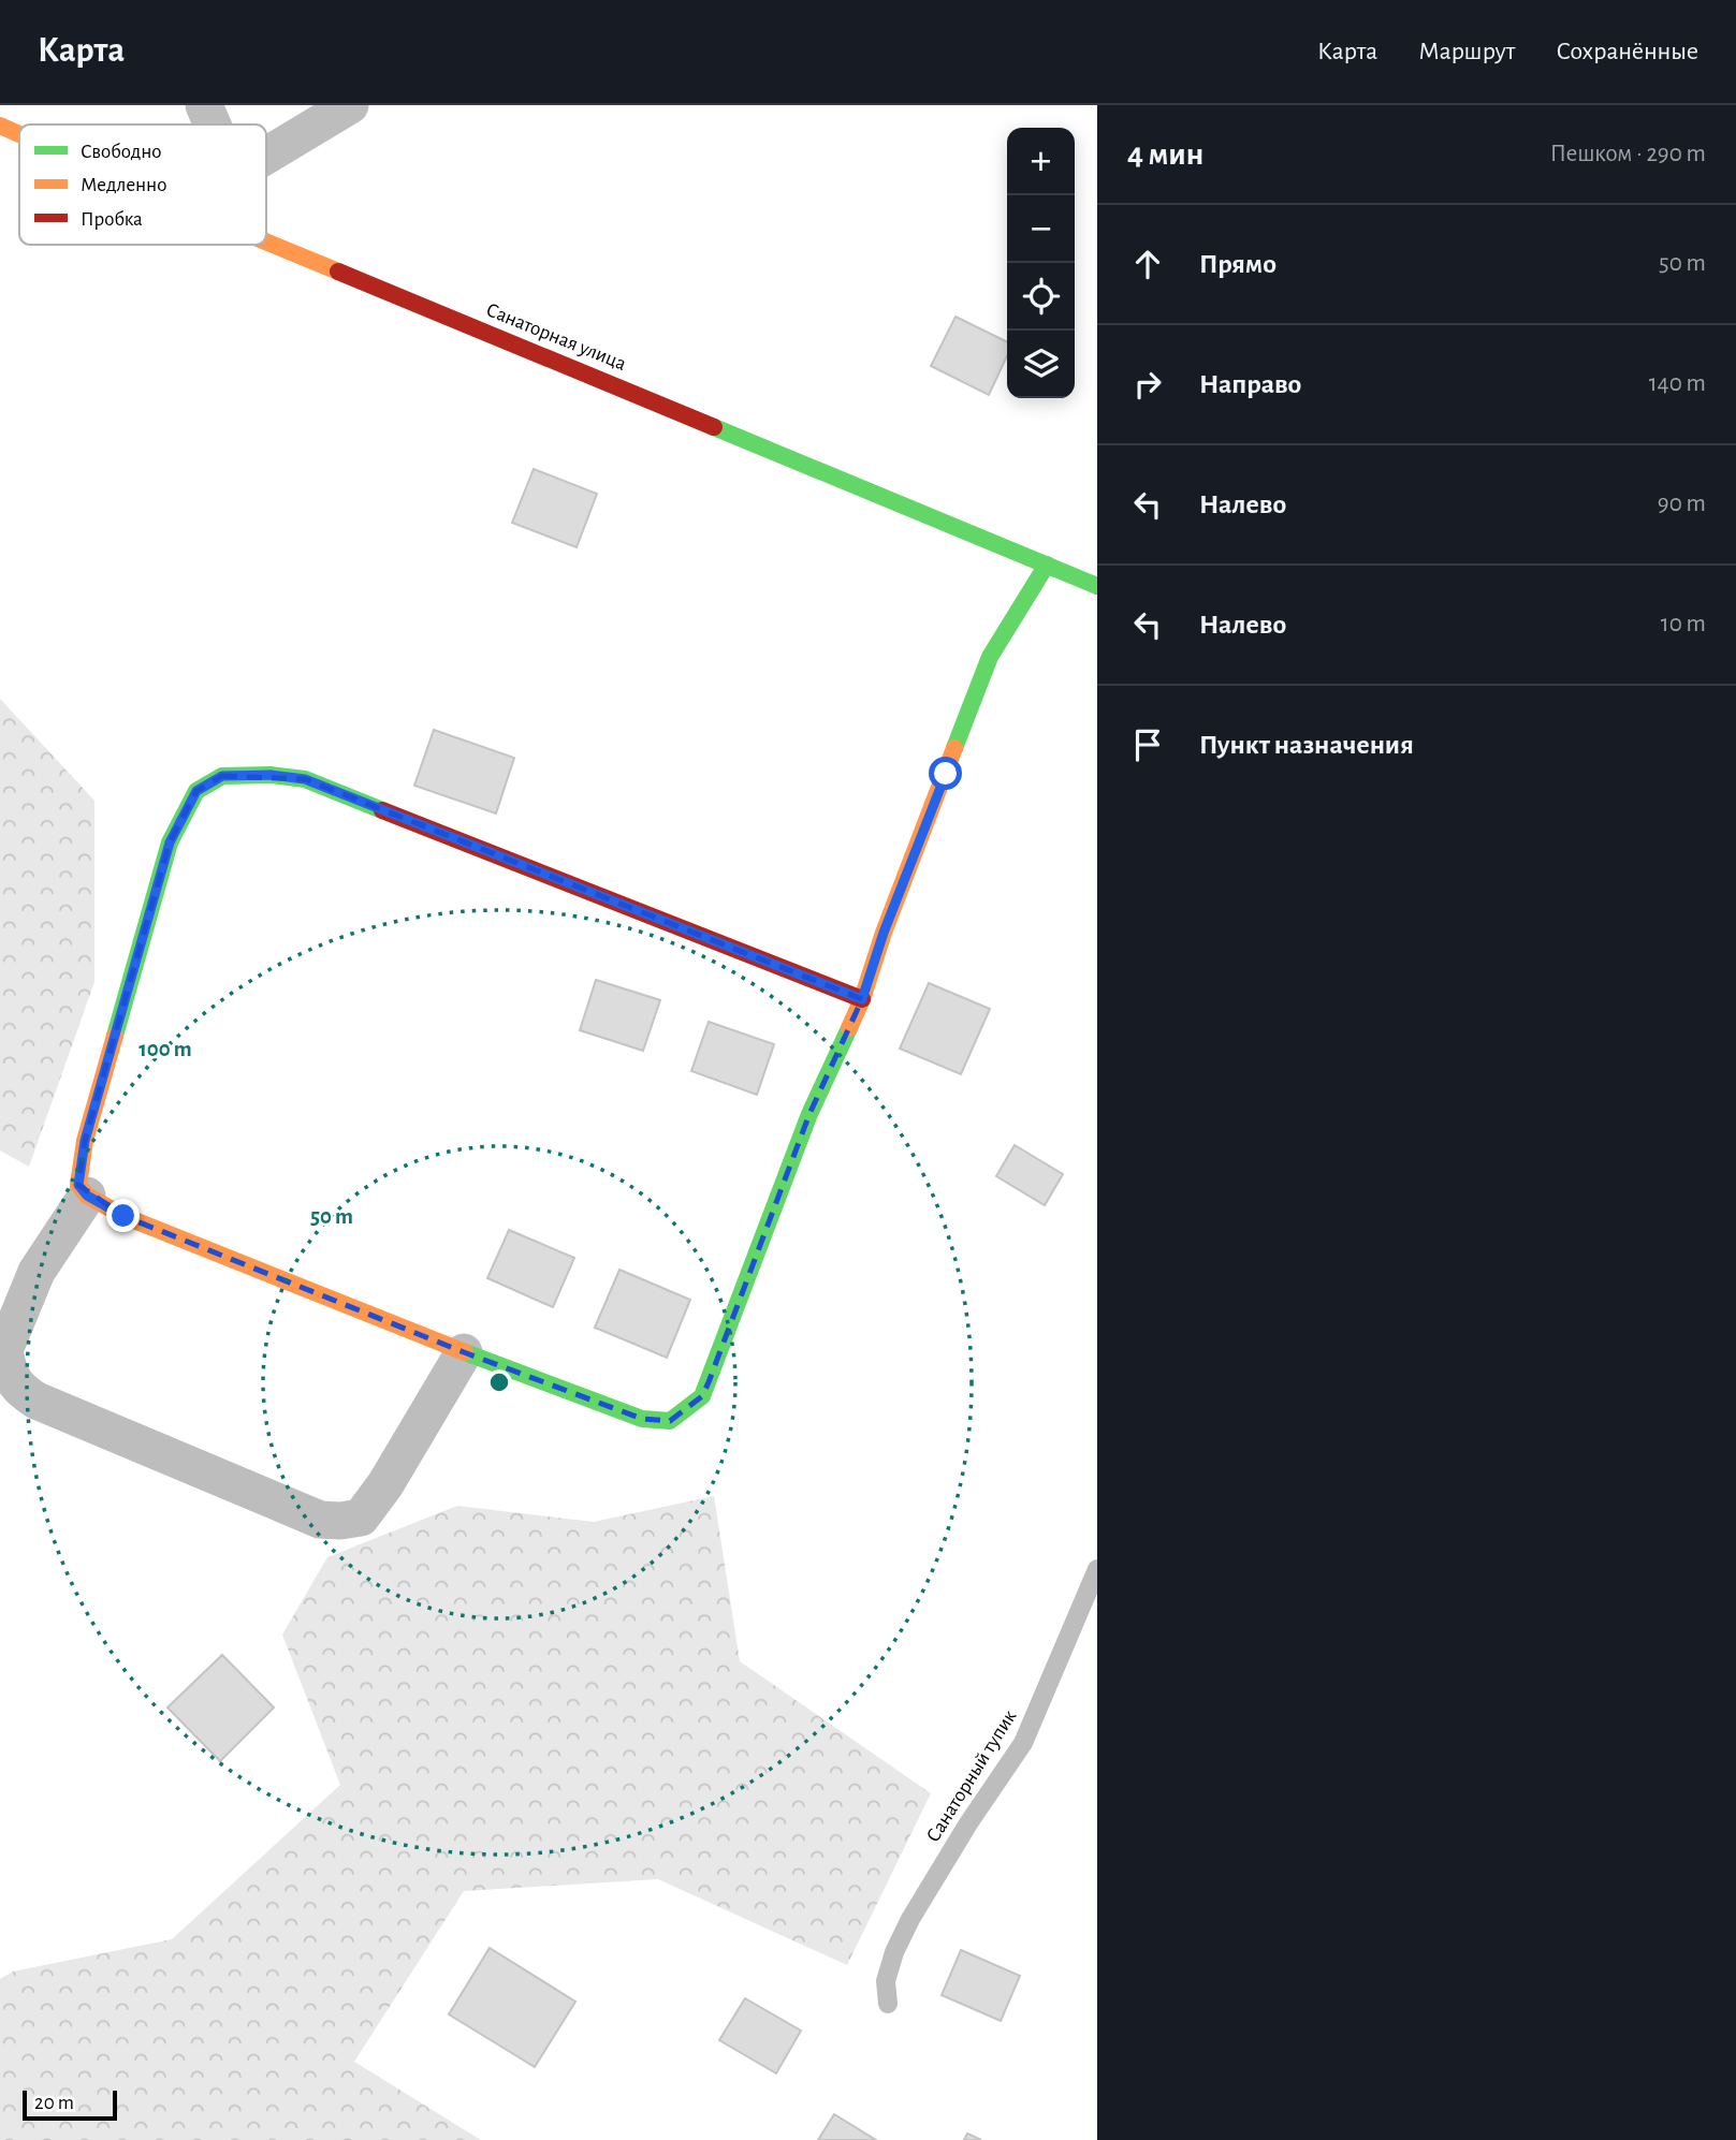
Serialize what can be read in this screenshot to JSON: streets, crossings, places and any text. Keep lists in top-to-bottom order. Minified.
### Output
{"streets":{"street":["Санаторная улица"],"lane":["Санаторный тупик"]},"legend":["Свободно","Медленно","Пробка"],"scale_bar":"20 m","page":{"header":"Карта","nav":["Карта","Маршрут","Сохранённые"],"heading":["4 мин","Пешком · 290 m"],"map_buttons":["+","−"],"list":[["Прямо","50 m"],["Направо","140 m"],["Налево","90 m"],["Налево","10 m"],"Пункт назначения"],"scale":"20 m"},"rings":["100 m","50 m"]}
